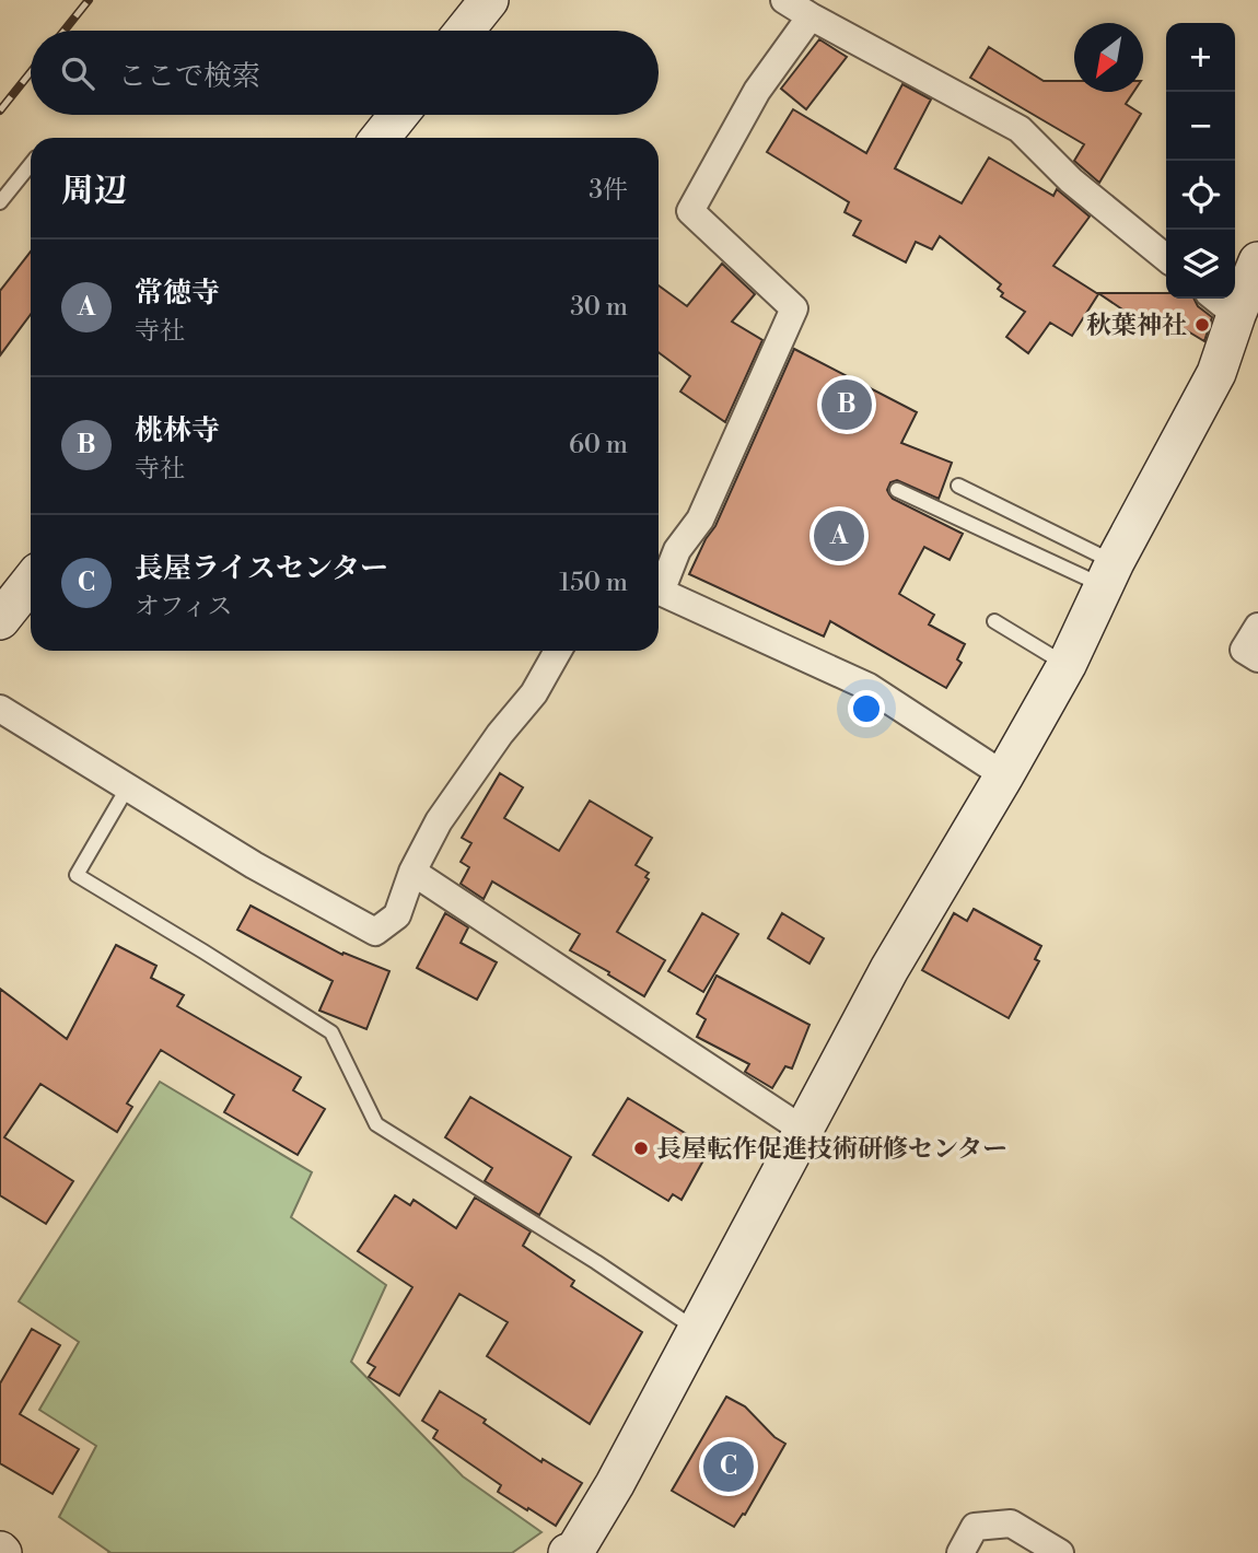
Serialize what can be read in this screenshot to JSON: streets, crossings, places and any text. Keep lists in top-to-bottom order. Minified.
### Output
{"places":["秋葉神社","長屋転作促進技術研修センター"],"north":"bottom left","page":{"map_buttons":["+","−"],"search":"ここで検索","heading":["周辺","3件"],"list":[{"mark":"A","name":"常徳寺","note":"寺社","value":"30 m"},{"mark":"B","name":"桃林寺","note":"寺社","value":"60 m"},{"mark":"C","name":"長屋ライスセンター","note":"オフィス","value":"150 m"}],"pins":["B","A","C"]}}
